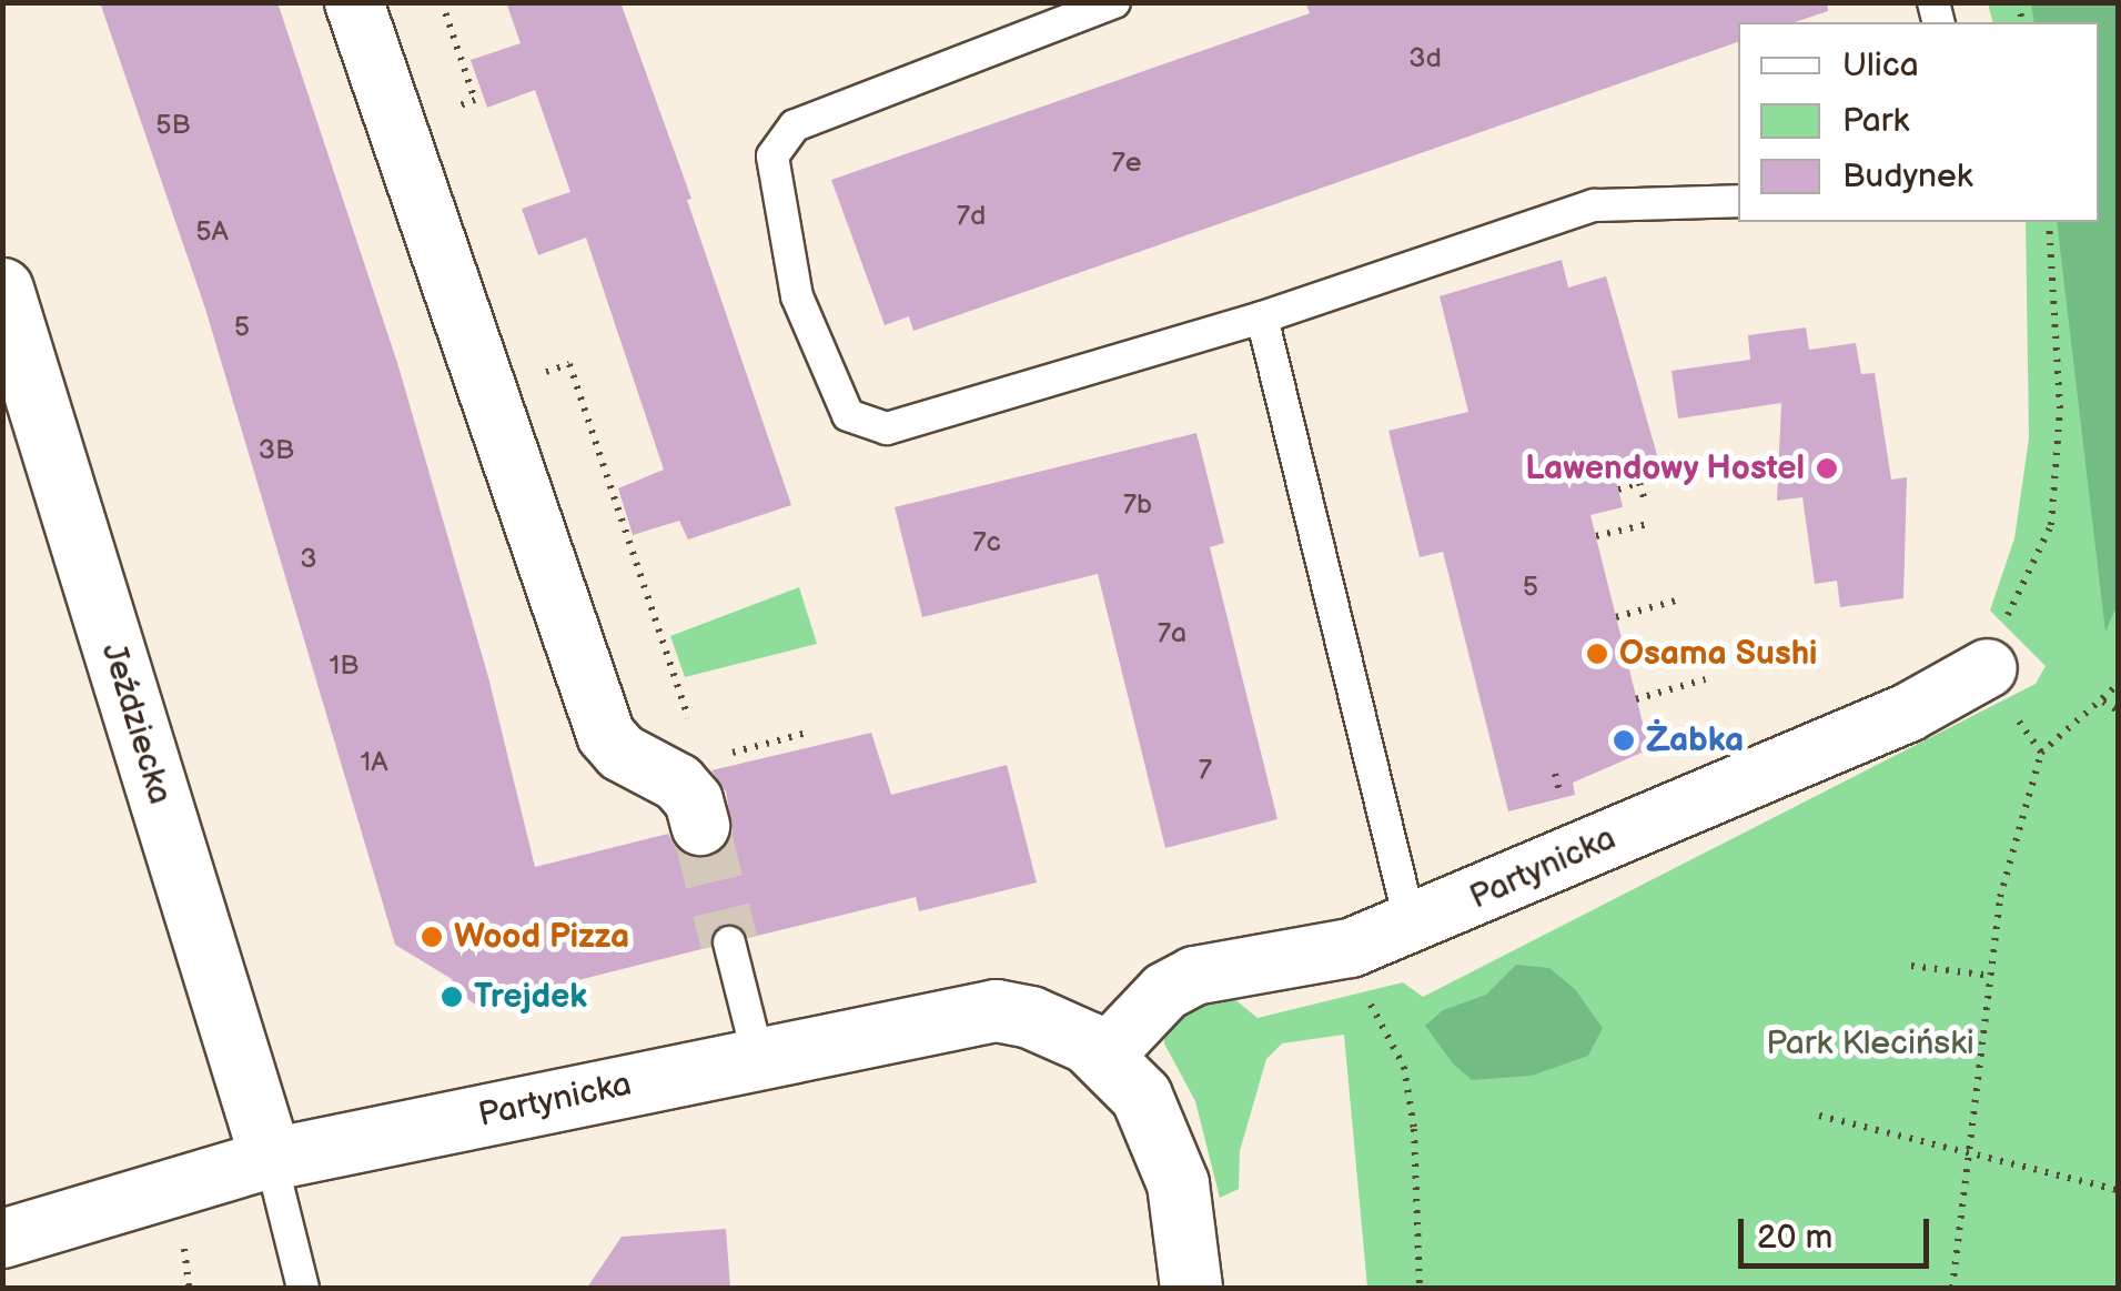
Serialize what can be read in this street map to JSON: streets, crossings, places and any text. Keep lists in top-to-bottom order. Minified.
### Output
{"streets":{"street":["Jeździecka","Partynicka"]},"crossings":[["Jeździecka","Partynicka"]],"parks":["Park Kleciński"],"places":["Lawendowy Hostel","Osama Sushi","Żabka","Wood Pizza","Trejdek"],"house_numbers":["3d","5B","7e","7d","5A","5","3B","7b","7c","3","5","7a","1B","1A","7"],"legend":["Ulica","Park","Budynek"],"scale_bar":"20 m"}
